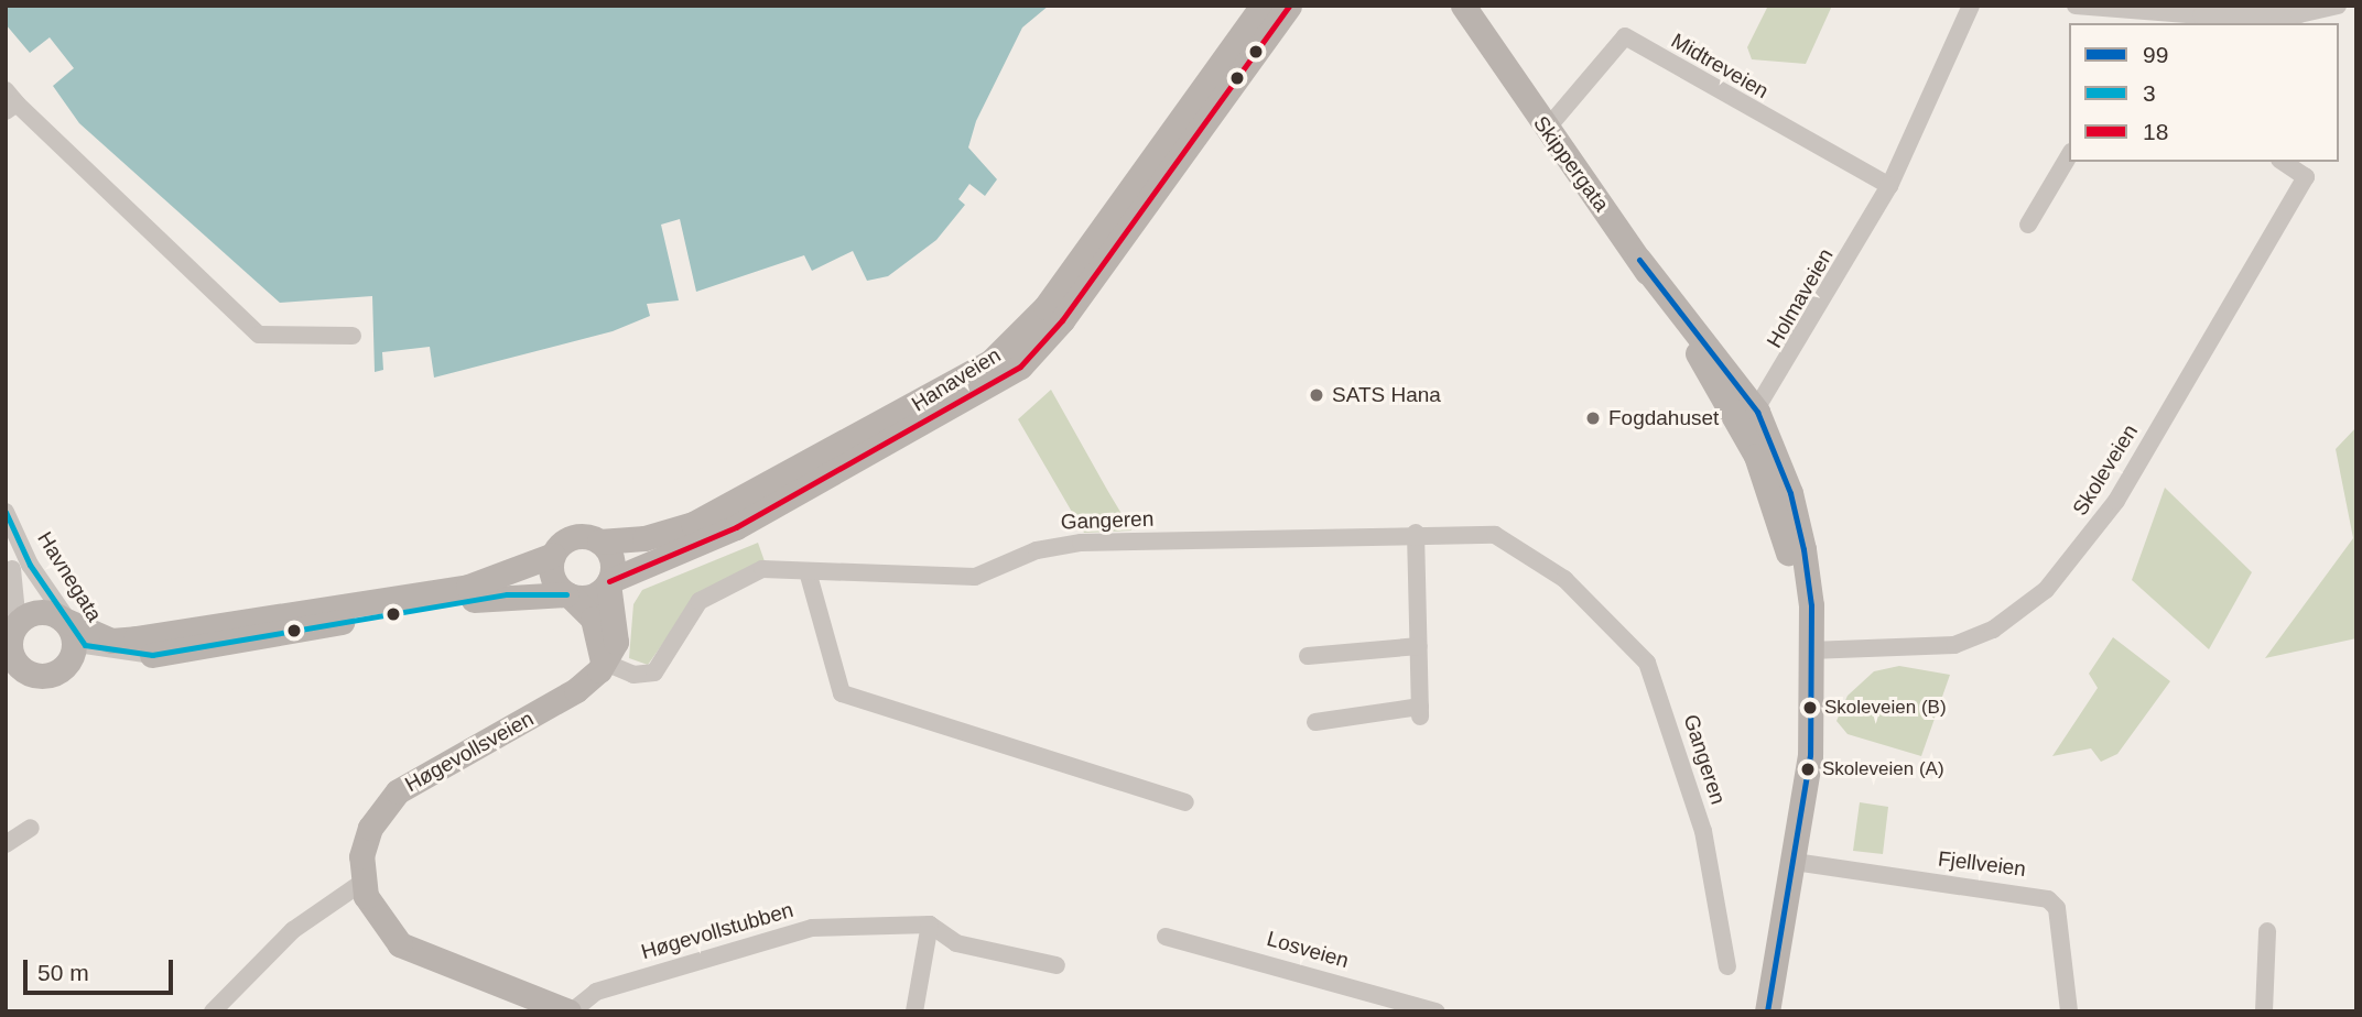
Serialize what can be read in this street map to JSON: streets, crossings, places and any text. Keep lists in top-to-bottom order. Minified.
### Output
{"streets":{"main road":["Skippergata","Hanaveien","Høgevollsveien"],"street":["Midtreveien","Holmaveien","Skoleveien","Gangeren","Havnegata","Fjellveien","Høgevollstubben","Losveien"]},"crossings":[["Midtreveien","Skippergata"],["Midtreveien","Holmaveien"],["Skippergata","Holmaveien"],["Skippergata","Skoleveien"],["Skippergata","Fjellveien"],["Hanaveien","Høgevollsveien"],["Gangeren","Høgevollsveien"]],"places":["SATS Hana","Fogdahuset","Skoleveien (B)","Skoleveien (A)"],"lines":["transit line 18","transit line 99","transit line 3"],"legend":["99","3","18"],"scale_bar":"50 m"}
